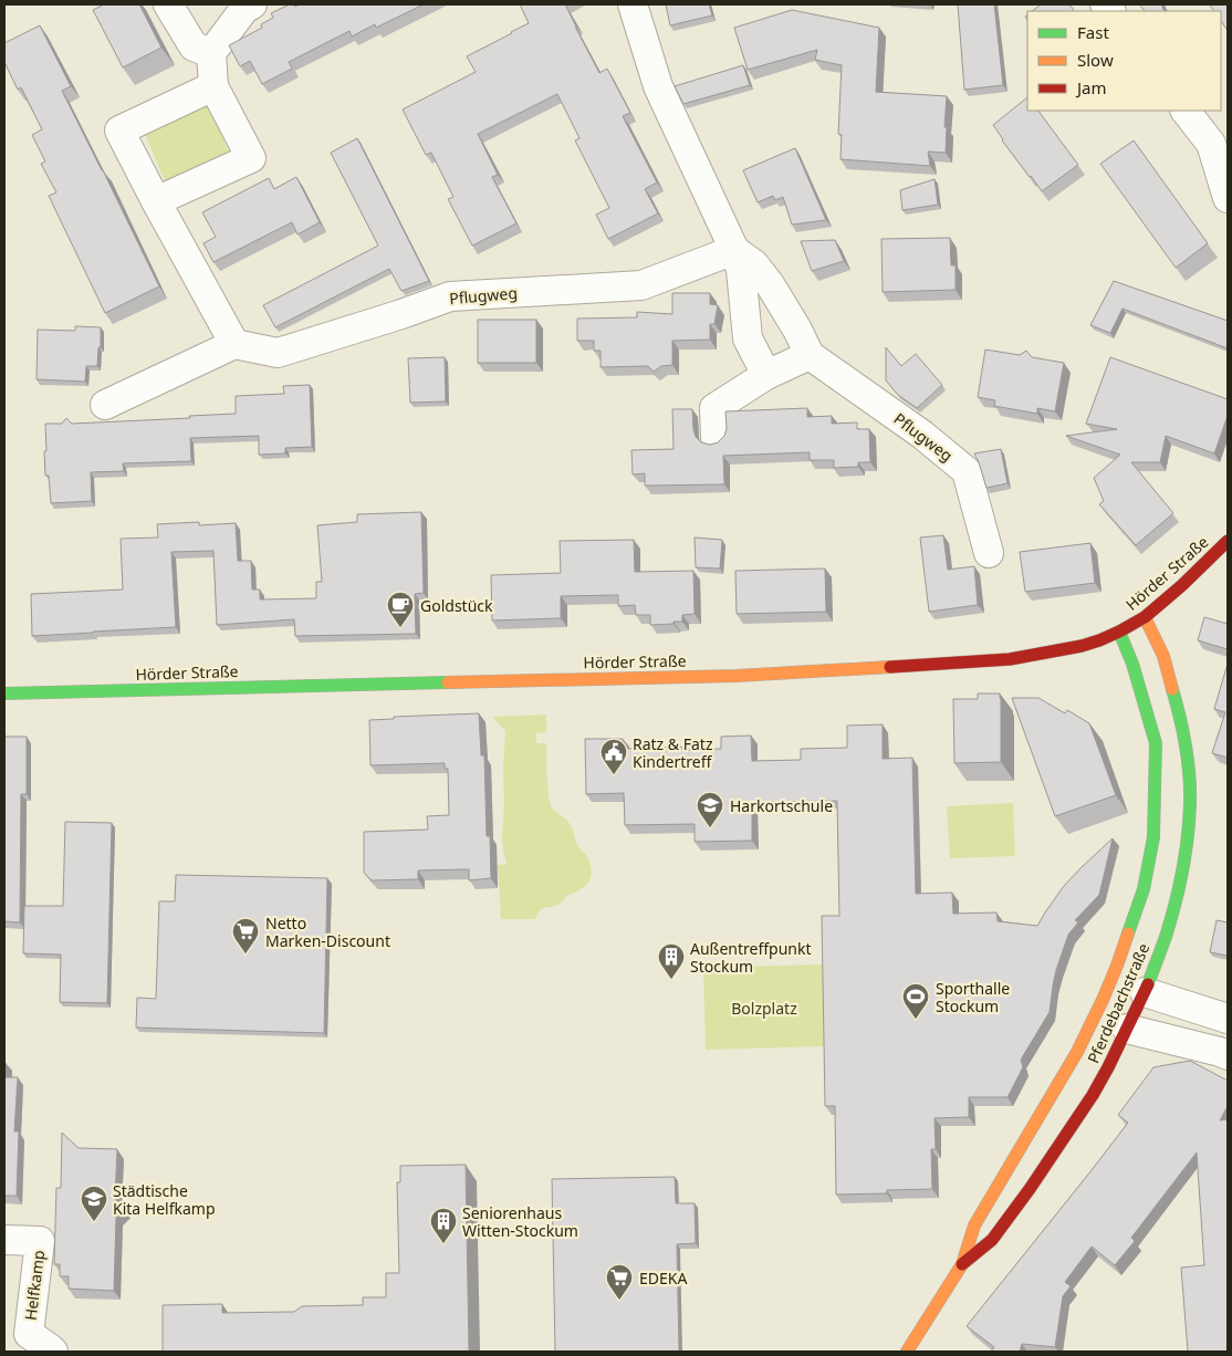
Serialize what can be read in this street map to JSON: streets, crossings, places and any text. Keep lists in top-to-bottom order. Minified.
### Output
{"streets":{"main road":["Hörder Straße","Pferdebachstraße"],"street":["Pflugweg","Helfkamp"]},"crossings":[["Hörder Straße","Pferdebachstraße"]],"parks":["Bolzplatz"],"places":{"cafe":["Goldstück"],"public building":["Ratz & Fatz Kindertreff"],"school or university":["Harkortschule","Städtische Kita Helfkamp"],"supermarket":["Netto Marken-Discount","EDEKA"],"building":["Außentreffpunkt Stockum","Seniorenhaus Witten-Stockum"],"sports":["Sporthalle Stockum"]},"legend":["Fast","Slow","Jam"]}
